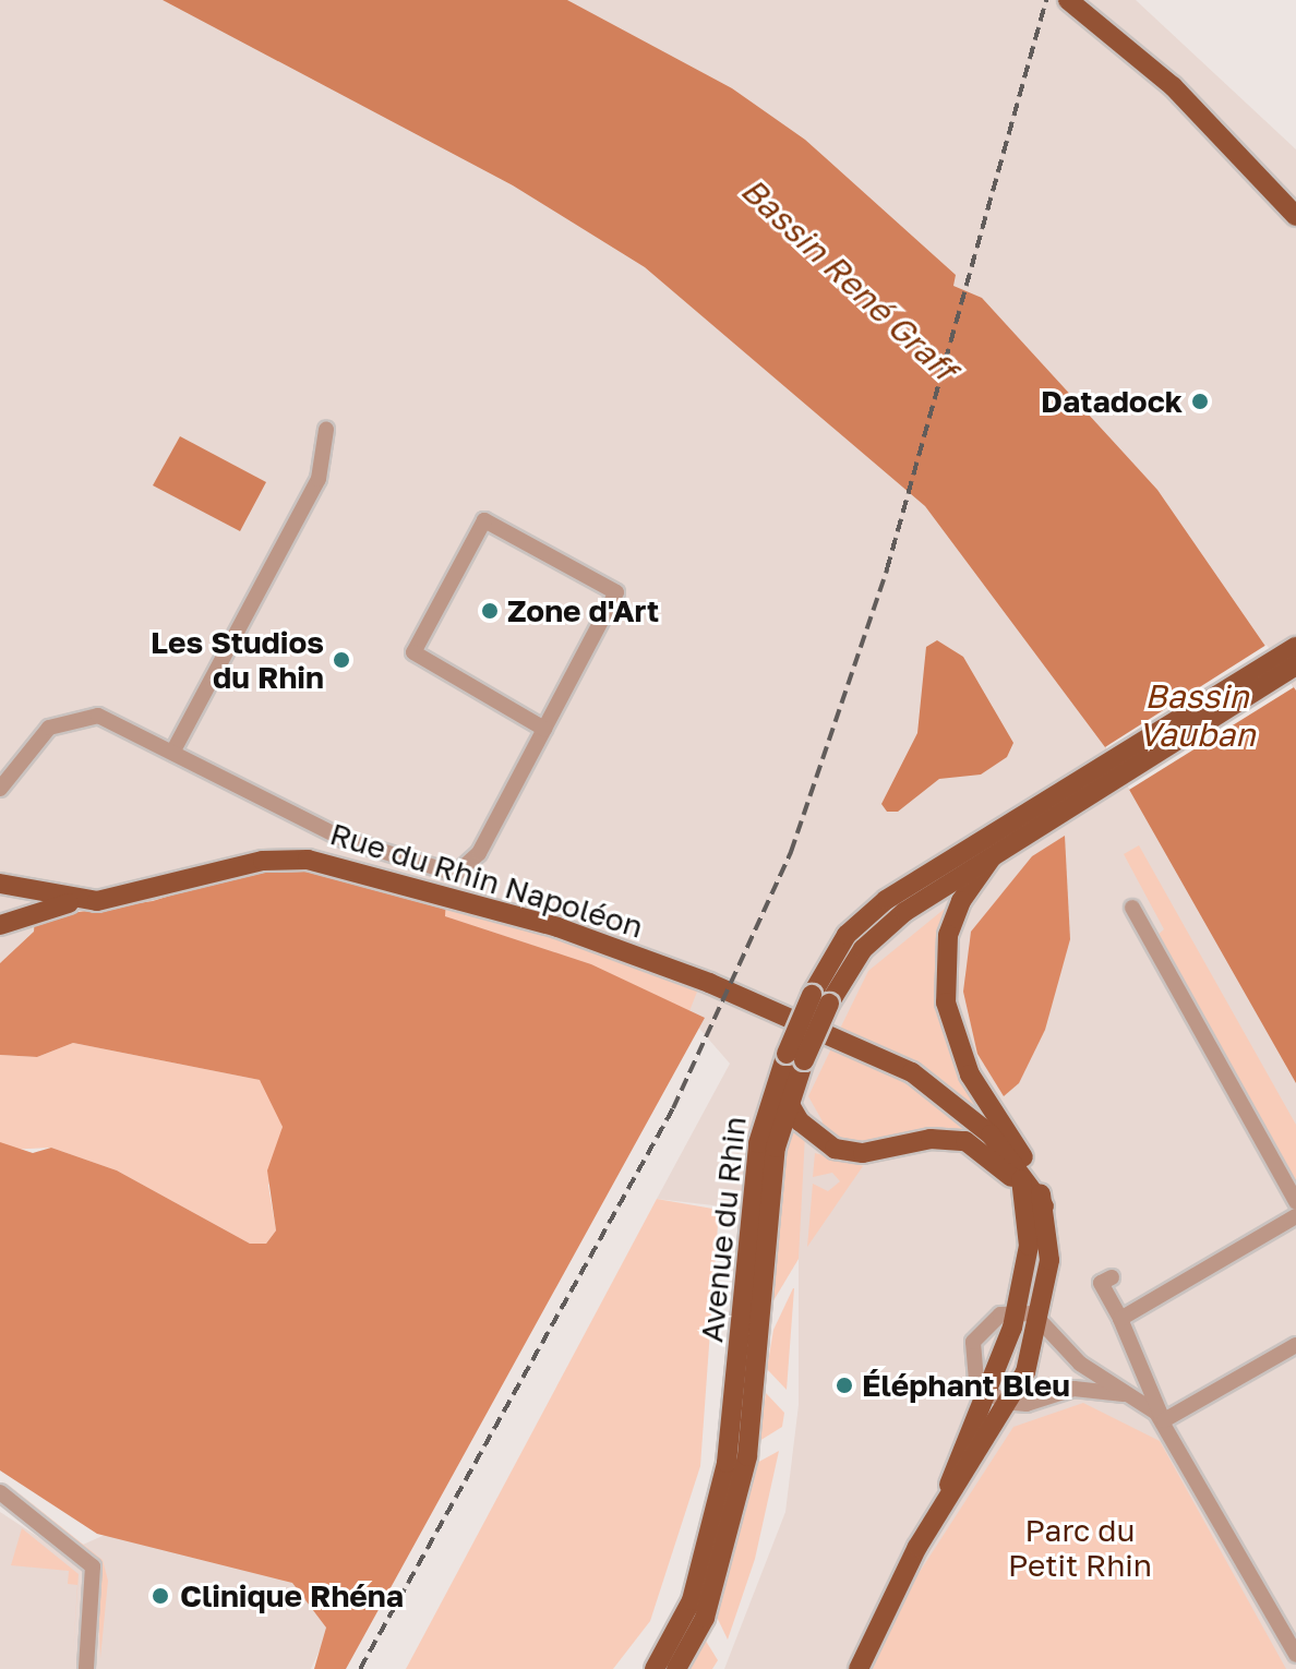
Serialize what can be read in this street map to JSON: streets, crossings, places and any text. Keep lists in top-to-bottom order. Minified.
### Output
{"streets":{"main road":["Rue du Rhin Napoléon","Avenue du Rhin"]},"water":["Bassin René Graff","Bassin Vauban"],"parks":["Parc du Petit Rhin"],"places":["Datadock","Zone d'Art","Les Studios du Rhin","Éléphant Bleu","Clinique Rhéna"]}
